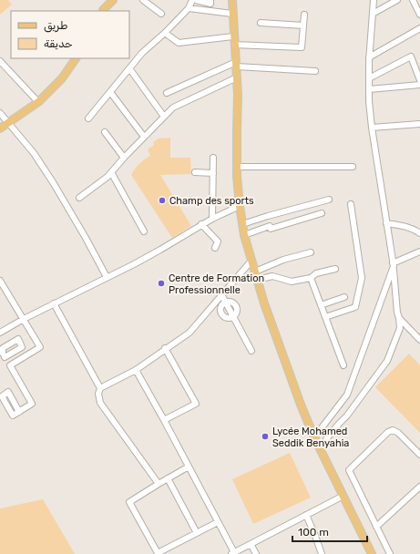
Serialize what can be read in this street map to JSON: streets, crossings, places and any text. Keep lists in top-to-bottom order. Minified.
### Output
{"places":["Champ des sports","Centre de Formation Professionnelle","Lycée Mohamed Seddik Benyahia"],"legend":["طريق","حديقة"],"scale_bar":"100 m"}
